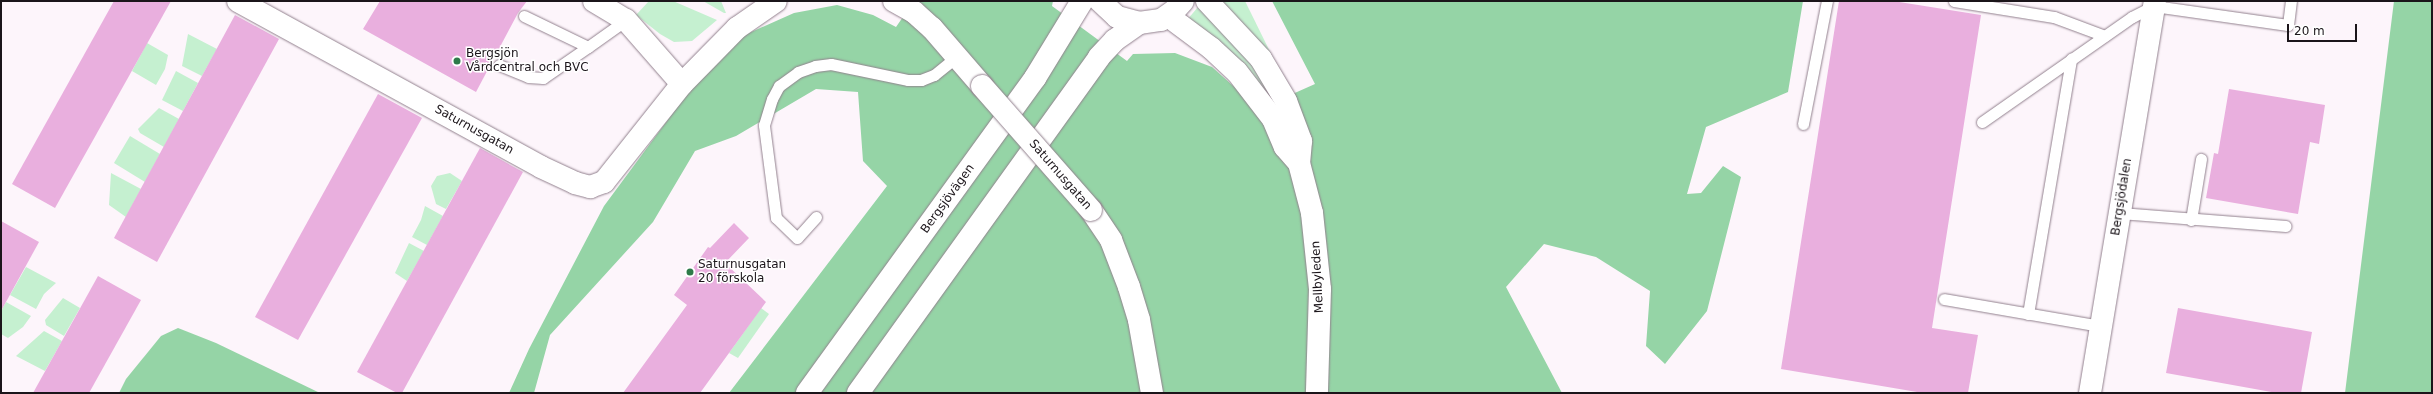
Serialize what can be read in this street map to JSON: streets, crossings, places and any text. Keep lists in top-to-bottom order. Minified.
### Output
{"streets":{"street":["Saturnusgatan","Bergsjödalen","Bergsjövägen","Mellbyleden"]},"places":["Bergsjön Vårdcentral och BVC","Saturnusgatan 20 förskola"],"scale_bar":"20 m"}
